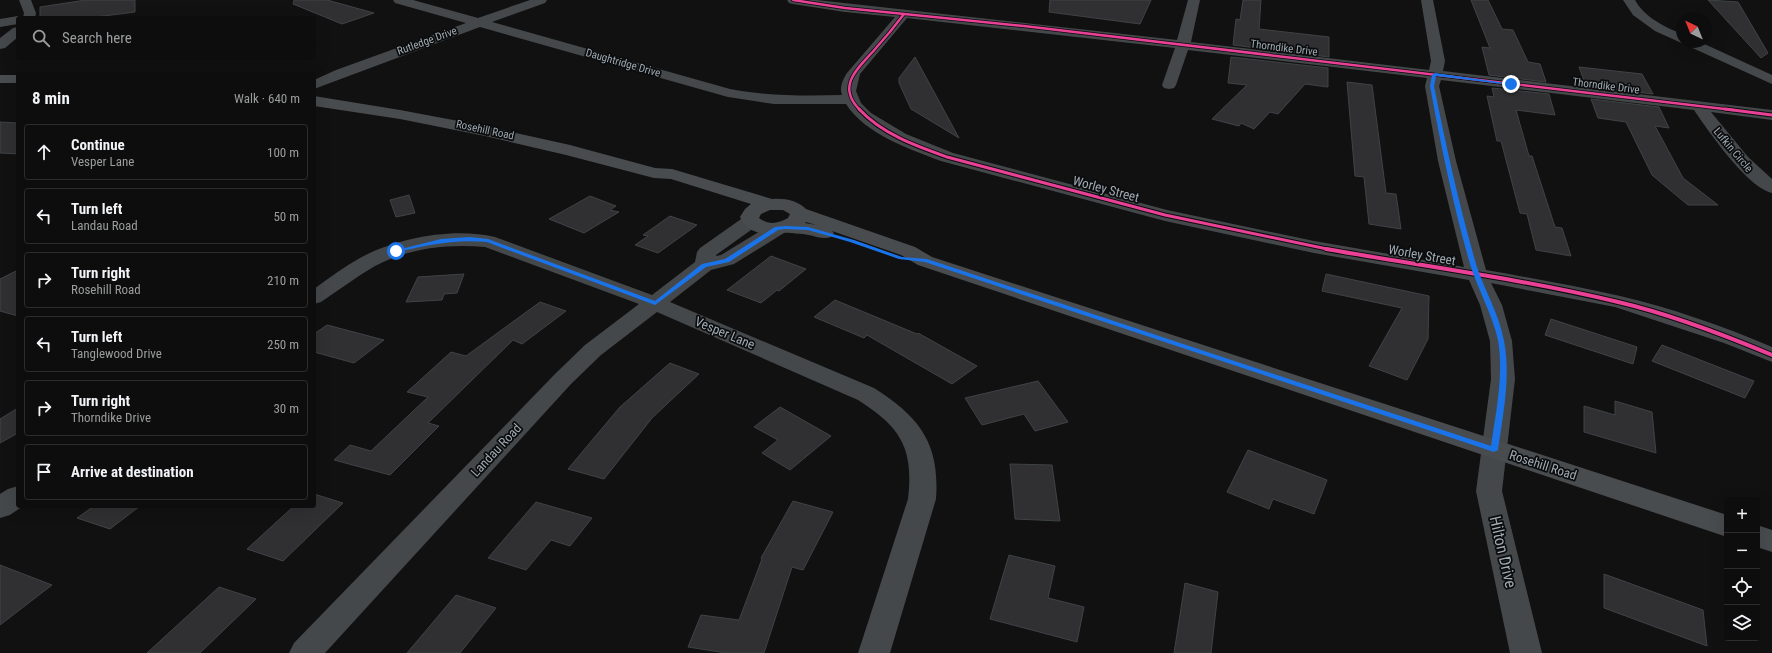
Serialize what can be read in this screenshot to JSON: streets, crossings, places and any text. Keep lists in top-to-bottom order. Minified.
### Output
{"streets":{"main road":["Rosehill Road"],"street":["Rutledge Drive","Thorndike Drive","Daughtridge Drive","Lufkin Circle","Worley Street","Vesper Lane","Landau Road","Hilton Drive"]},"crossings":[["Rutledge Drive","Daughtridge Drive"],["Thorndike Drive","Lufkin Circle"],["Thorndike Drive","Hilton Drive"],["Daughtridge Drive","Worley Street"],["Rosehill Road","Landau Road"],["Rosehill Road","Hilton Drive"],["Worley Street","Hilton Drive"],["Vesper Lane","Landau Road"]],"north":"top left","page":{"search":"Search here","heading":["8 min","Walk · 640 m"],"list":[["Continue","Vesper Lane","100 m"],["Turn left","Landau Road","50 m"],["Turn right","Rosehill Road","210 m"],["Turn left","Tanglewood Drive","250 m"],["Turn right","Thorndike Drive","30 m"],"Arrive at destination"],"map_buttons":["+","−"]}}
